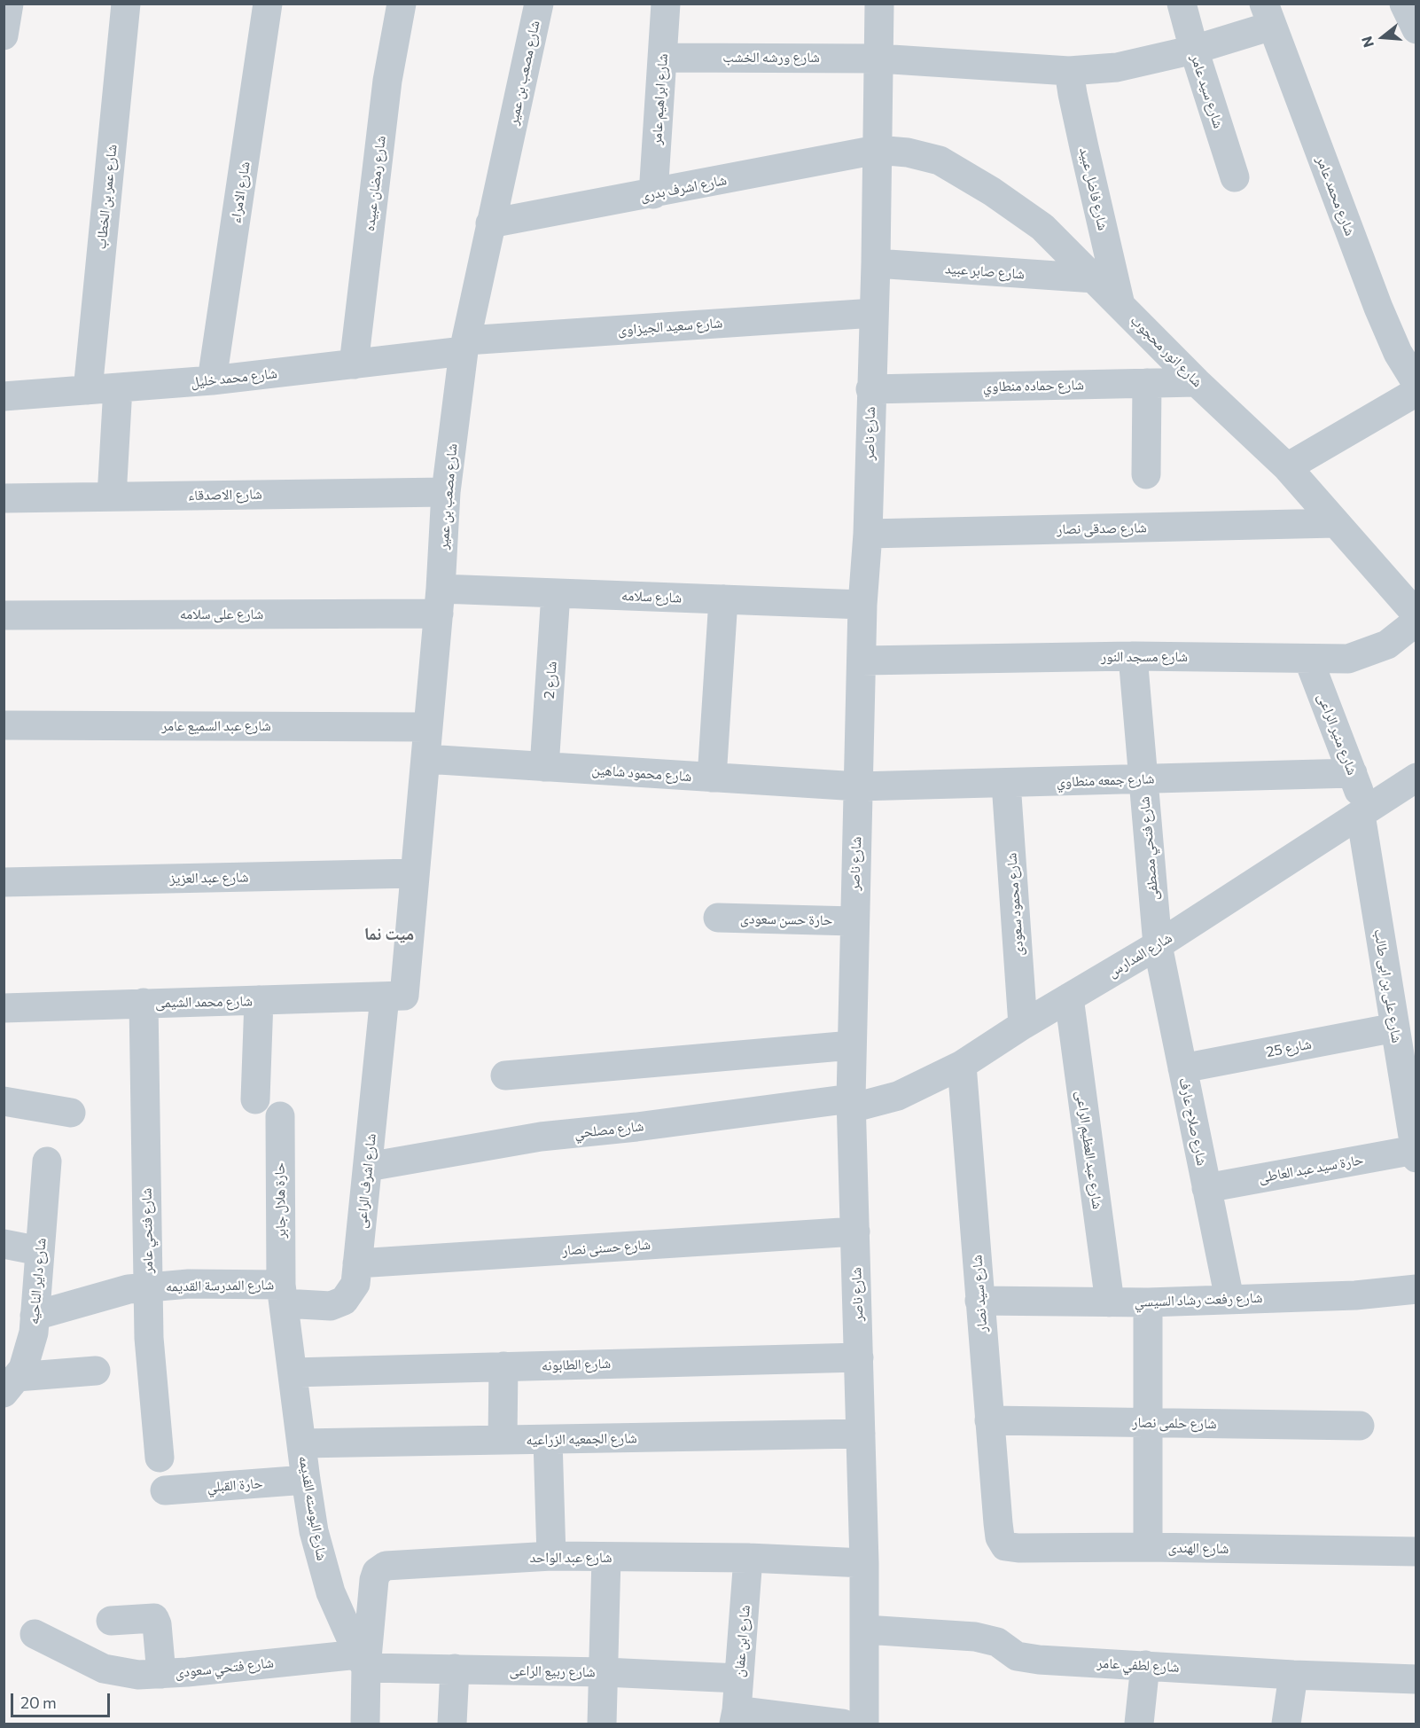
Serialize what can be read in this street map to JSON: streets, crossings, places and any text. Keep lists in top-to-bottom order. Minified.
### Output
{"streets":{"street":["شارع ورشه الخشب","شارع مصعب بن عمير","شارع سيد عامر","شارع ابراهيم عامر","شارع رمضان عبيده","شارع اشرف بدرى","شارع فاضل عبيد","شارع الامراء","شارع محمد عامر","شارع عمر بن الخطاب","شارع صابر عبيد","شارع سعيد الجيزاوى","شارع انور محجوب","شارع محمد خليل","شارع حماده منطاوي","شارع ناصر","شارع الاصدقاء","شارع صدقى نصار","شارع سلامه","شارع على سلامه","شارع مسجد النور","شارع 2","شارع عبد السميع عامر","شارع منير الراعى","شارع محمود شاهين","شارع جمعه منطاوي","شارع فتحي مصطفى","شارع عبد العزيز","شارع محمود سعودى","حارة حسن سعودى","شارع المدارس","شارع على بن ابى طالب","شارع محمد الشيمى","شارع 25","شارع صلاح عارف","شارع مصلحي","شارع عبد العظيم الراعى","حارة سيد عبد العاطى","شارع اشرف الراعى","حارة هلال جابر","شارع فتحي عامر","شارع حسنى نصار","شارع داير الناحيه","شارع المدرسة القديمه","شارع سيد نصار","شارع رفعت رشاد السيسي","شارع الطابونه","شارع حلمى نصار","شارع الجمعيه الزراعيه","حارة القبلي","شارع البوسته القديمه","شارع الهندى","شارع عبد الواحد","شارع ابن عفان","شارع لطفي عامر","شارع فتحي سعودى","شارع ربيع الراعى"]},"crossings":[["شارع ورشه الخشب","شارع ابراهيم عامر"],["شارع ورشه الخشب","شارع ناصر"],["شارع مصعب بن عمير","شارع اشرف بدرى"],["شارع مصعب بن عمير","شارع سعيد الجيزاوى"],["شارع مصعب بن عمير","شارع محمد خليل"],["شارع مصعب بن عمير","شارع الاصدقاء"],["شارع مصعب بن عمير","شارع سلامه"],["شارع مصعب بن عمير","شارع على سلامه"],["شارع مصعب بن عمير","شارع عبد السميع عامر"],["شارع مصعب بن عمير","شارع محمود شاهين"],["شارع مصعب بن عمير","شارع عبد العزيز"],["شارع مصعب بن عمير","شارع محمد الشيمى"],["شارع مصعب بن عمير","شارع اشرف الراعى"],["شارع ابراهيم عامر","شارع اشرف بدرى"],["شارع رمضان عبيده","شارع محمد خليل"],["شارع اشرف بدرى","شارع انور محجوب"],["شارع اشرف بدرى","شارع ناصر"],["شارع فاضل عبيد","شارع انور محجوب"],["شارع الامراء","شارع محمد خليل"],["شارع عمر بن الخطاب","شارع محمد خليل"],["شارع صابر عبيد","شارع انور محجوب"],["شارع صابر عبيد","شارع ناصر"],["شارع سعيد الجيزاوى","شارع محمد خليل"],["شارع سعيد الجيزاوى","شارع ناصر"],["شارع انور محجوب","شارع حماده منطاوي"],["شارع انور محجوب","شارع ناصر"],["شارع انور محجوب","شارع صدقى نصار"],["شارع حماده منطاوي","شارع ناصر"],["شارع ناصر","شارع صدقى نصار"],["شارع ناصر","شارع سلامه"],["شارع ناصر","شارع مسجد النور"],["شارع ناصر","شارع محمود شاهين"],["شارع ناصر","شارع جمعه منطاوي"],["شارع ناصر","حارة حسن سعودى"],["شارع ناصر","شارع المدارس"],["شارع ناصر","شارع مصلحي"],["شارع ناصر","شارع حسنى نصار"],["شارع ناصر","شارع الطابونه"],["شارع ناصر","شارع الجمعيه الزراعيه"],["شارع ناصر","شارع عبد الواحد"],["شارع ناصر","شارع لطفي عامر"],["شارع سلامه","شارع على سلامه"],["شارع سلامه","شارع 2"],["شارع مسجد النور","شارع منير الراعى"],["شارع مسجد النور","شارع فتحي مصطفى"],["شارع 2","شارع محمود شاهين"],["شارع منير الراعى","شارع جمعه منطاوي"],["شارع منير الراعى","شارع المدارس"],["شارع منير الراعى","شارع على بن ابى طالب"],["شارع محمود شاهين","شارع جمعه منطاوي"],["شارع جمعه منطاوي","شارع فتحي مصطفى"],["شارع جمعه منطاوي","شارع محمود سعودى"],["شارع فتحي مصطفى","شارع المدارس"],["شارع فتحي مصطفى","شارع صلاح عارف"],["شارع محمود سعودى","شارع المدارس"],["شارع المدارس","شارع على بن ابى طالب"],["شارع المدارس","شارع صلاح عارف"],["شارع المدارس","شارع مصلحي"],["شارع المدارس","شارع عبد العظيم الراعى"],["شارع المدارس","شارع سيد نصار"],["شارع على بن ابى طالب","شارع 25"],["شارع على بن ابى طالب","حارة سيد عبد العاطى"],["شارع محمد الشيمى","شارع اشرف الراعى"],["شارع محمد الشيمى","شارع فتحي عامر"],["شارع 25","شارع صلاح عارف"],["شارع صلاح عارف","حارة سيد عبد العاطى"],["شارع صلاح عارف","شارع رفعت رشاد السيسي"],["شارع مصلحي","شارع اشرف الراعى"],["شارع عبد العظيم الراعى","شارع رفعت رشاد السيسي"],["شارع اشرف الراعى","حارة هلال جابر"],["شارع اشرف الراعى","شارع حسنى نصار"],["شارع اشرف الراعى","شارع المدرسة القديمه"],["شارع اشرف الراعى","شارع البوسته القديمه"],["حارة هلال جابر","شارع المدرسة القديمه"],["حارة هلال جابر","شارع البوسته القديمه"],["شارع فتحي عامر","شارع المدرسة القديمه"],["شارع داير الناحيه","شارع المدرسة القديمه"],["شارع المدرسة القديمه","شارع البوسته القديمه"],["شارع سيد نصار","شارع رفعت رشاد السيسي"],["شارع سيد نصار","شارع حلمى نصار"],["شارع سيد نصار","شارع الهندى"],["شارع الطابونه","شارع البوسته القديمه"],["شارع الجمعيه الزراعيه","شارع البوسته القديمه"],["حارة القبلي","شارع البوسته القديمه"],["شارع البوسته القديمه","شارع عبد الواحد"],["شارع البوسته القديمه","شارع فتحي سعودى"],["شارع البوسته القديمه","شارع ربيع الراعى"],["شارع عبد الواحد","شارع ابن عفان"],["شارع عبد الواحد","شارع فتحي سعودى"],["شارع عبد الواحد","شارع ربيع الراعى"],["شارع ابن عفان","شارع ربيع الراعى"],["شارع فتحي سعودى","شارع ربيع الراعى"]],"districts":["ميت نما"],"scale_bar":"20 m","north":"left"}
